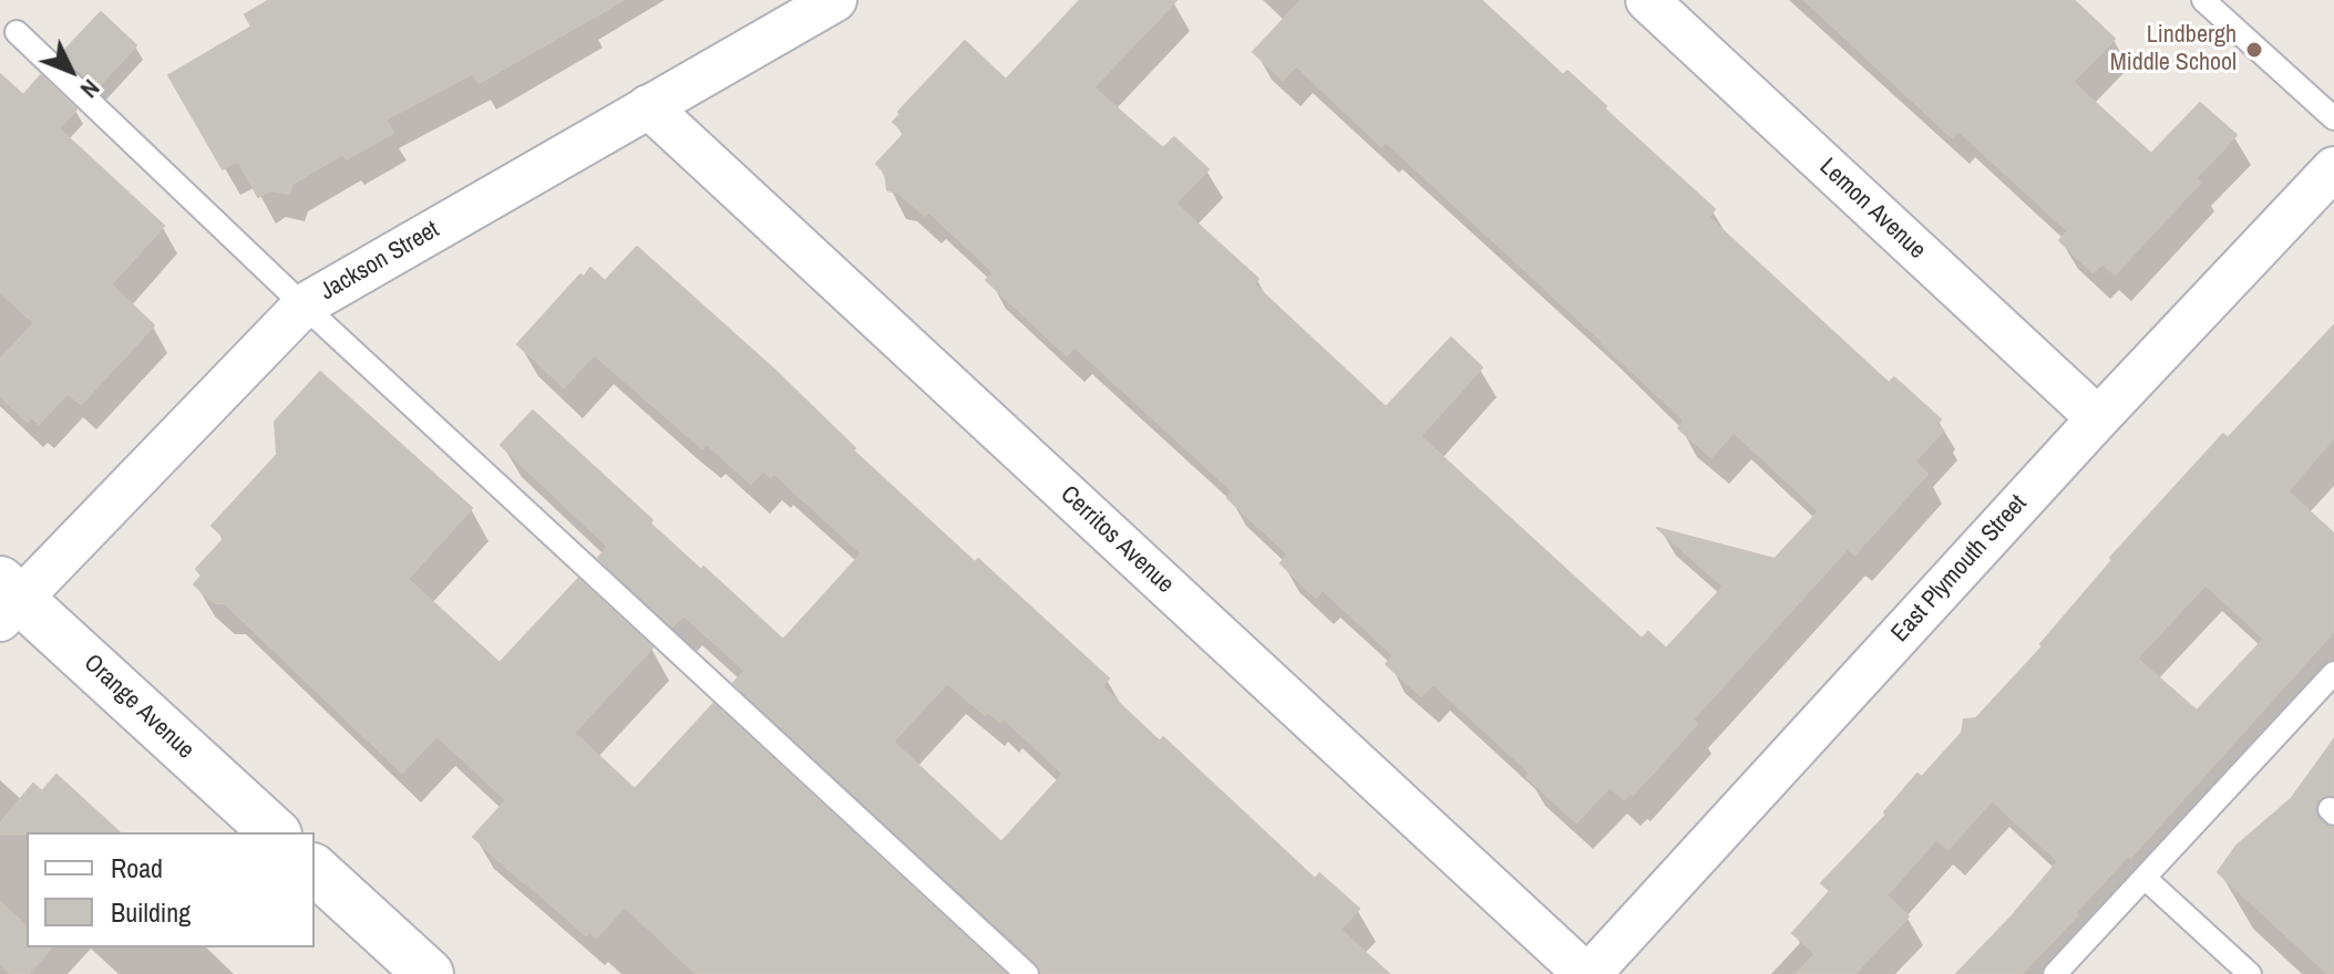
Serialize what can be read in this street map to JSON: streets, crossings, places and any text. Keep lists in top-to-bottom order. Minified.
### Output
{"streets":{"street":["Lemon Avenue","Jackson Street","Cerritos Avenue","East Plymouth Street","Orange Avenue"]},"crossings":[["Lemon Avenue","East Plymouth Street"],["Jackson Street","Cerritos Avenue"],["Jackson Street","Orange Avenue"],["Cerritos Avenue","East Plymouth Street"]],"places":["Lindbergh Middle School"],"legend":["Road","Building"],"north":"bottom right"}
